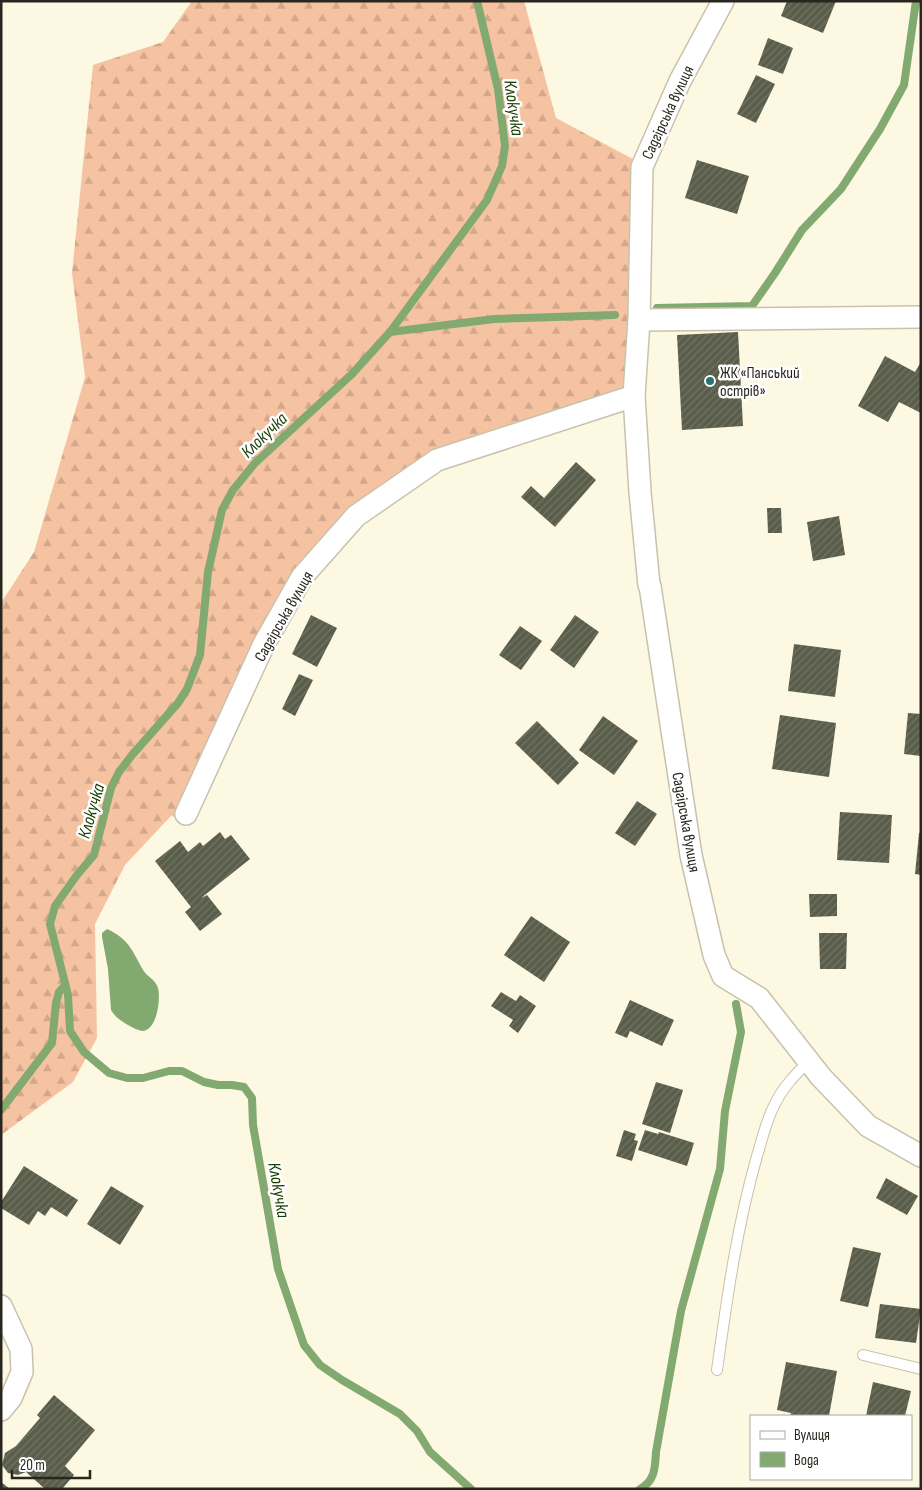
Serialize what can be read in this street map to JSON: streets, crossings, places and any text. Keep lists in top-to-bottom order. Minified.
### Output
{"streets":{"street":["Садгірська вулиця"]},"water":["Клокучка"],"places":["ЖК «Панський острів»"],"legend":["Вулиця","Вода"],"scale_bar":"20 m"}
